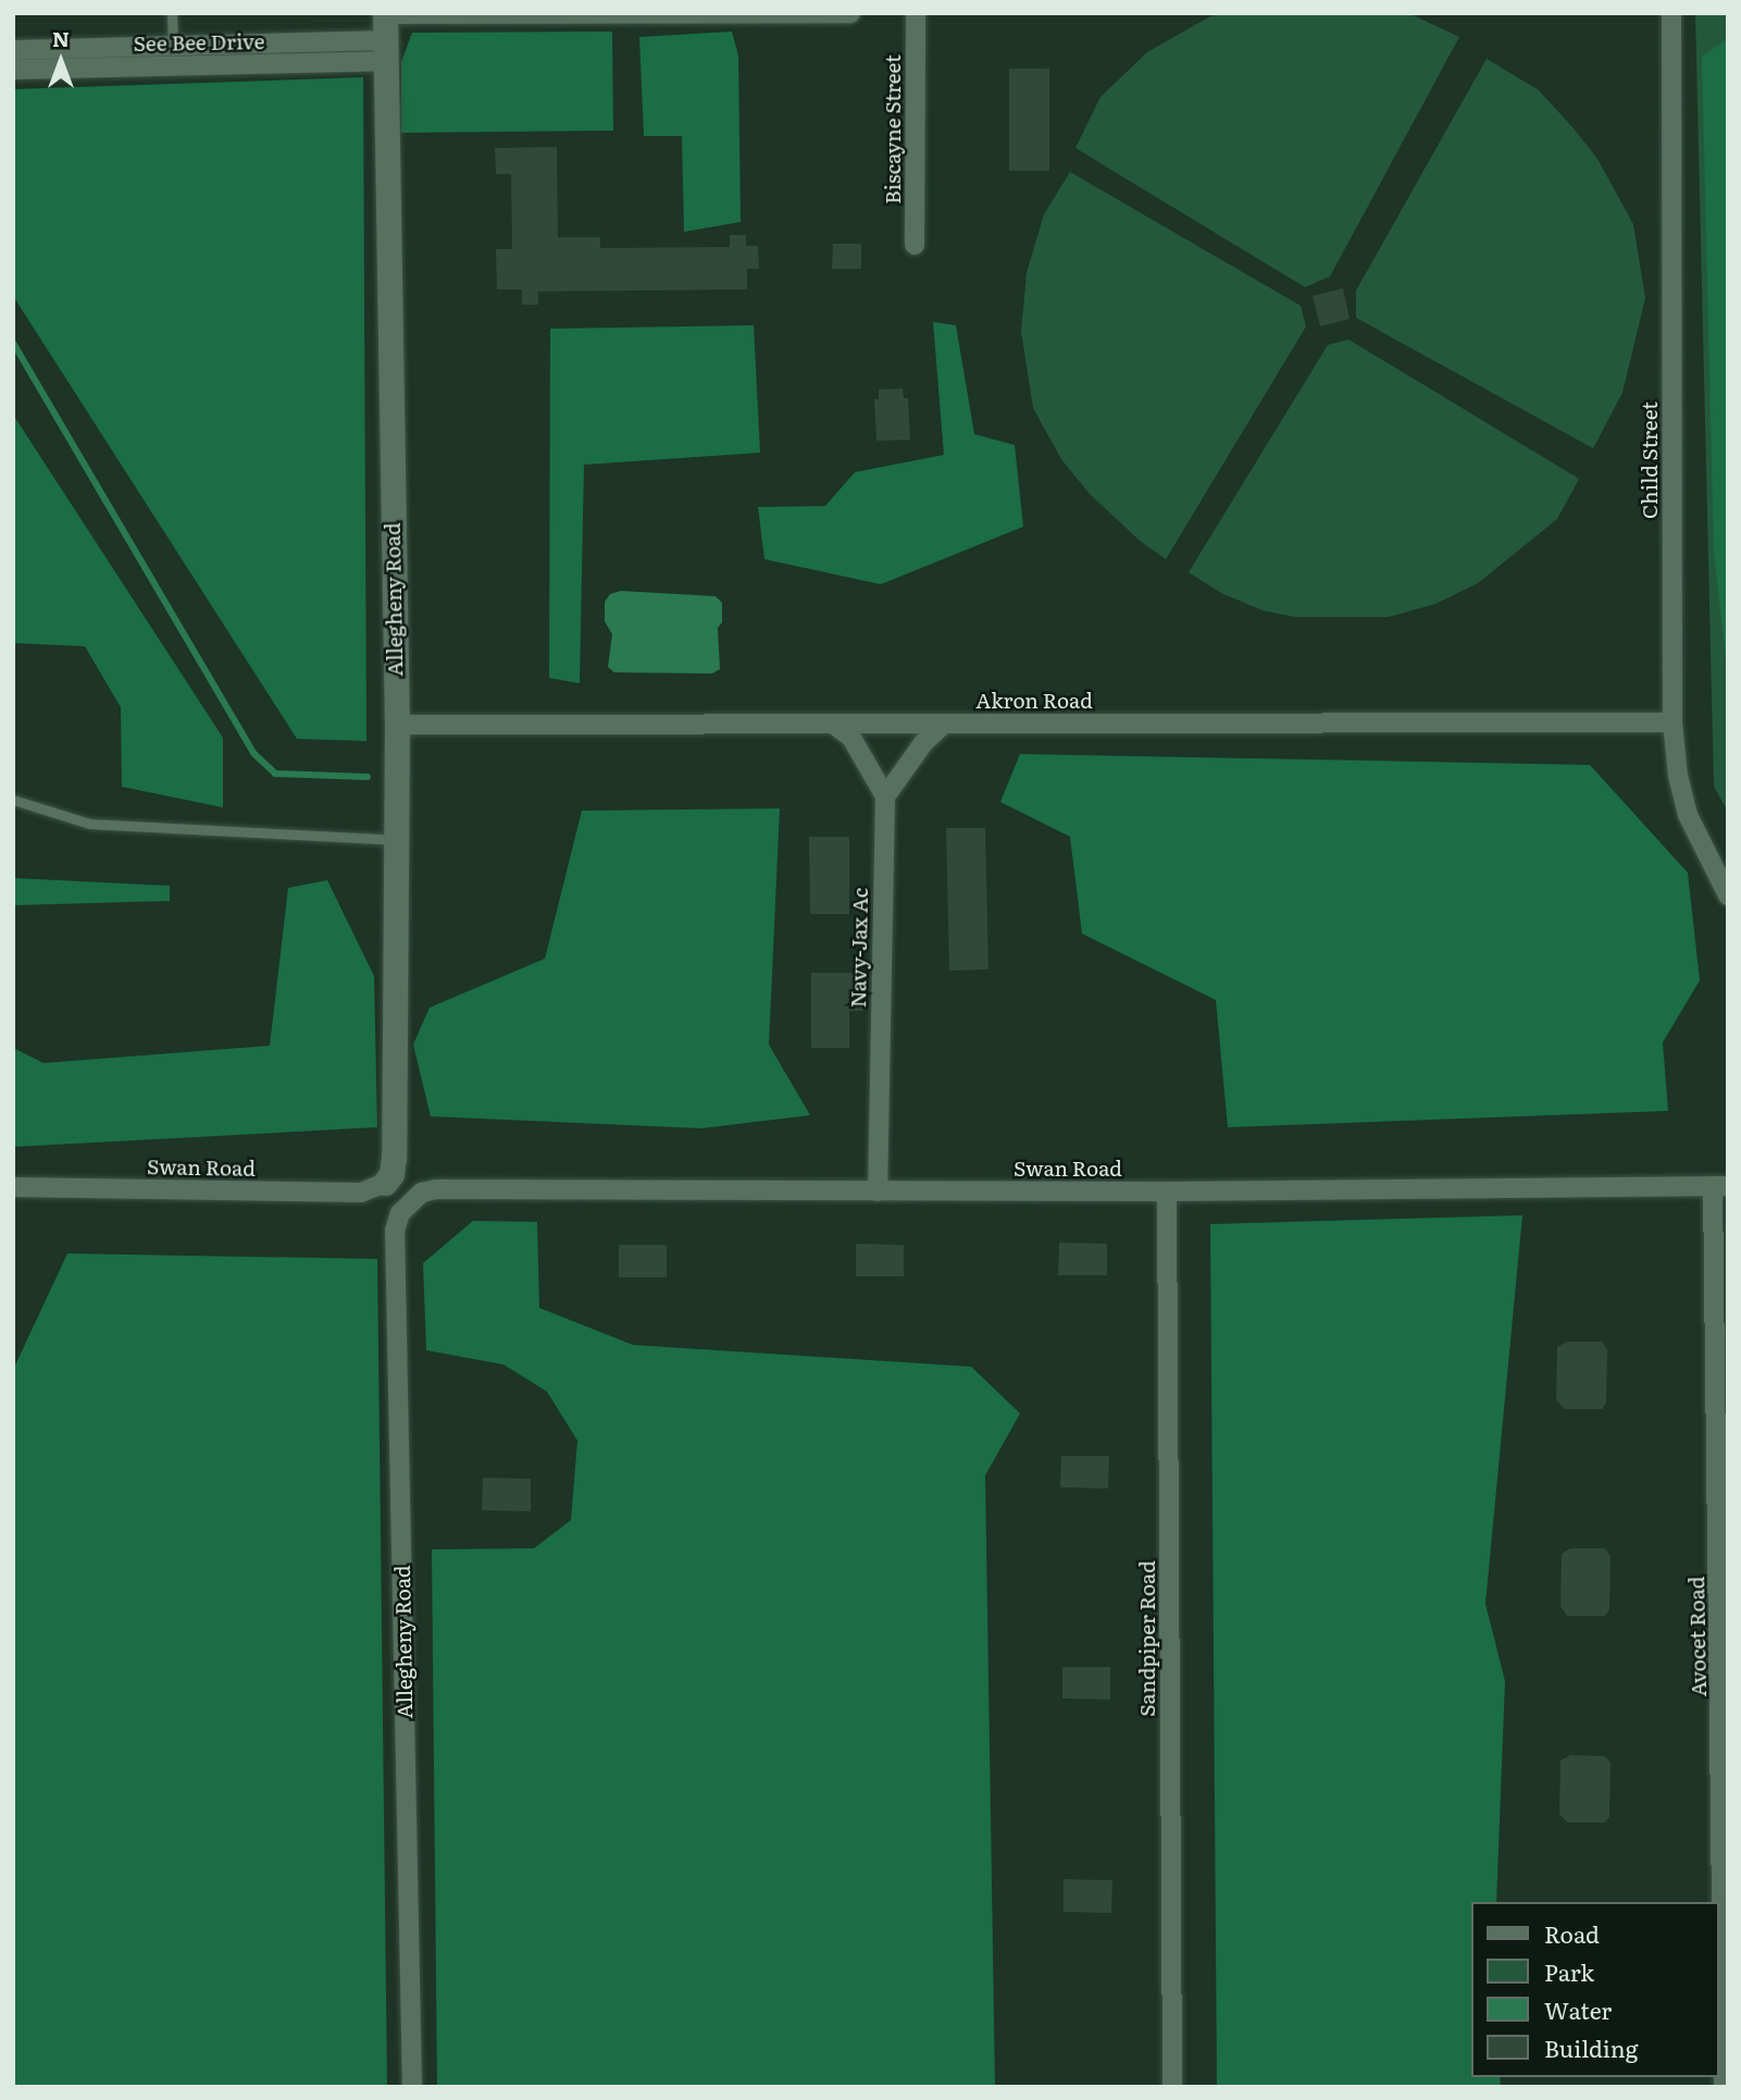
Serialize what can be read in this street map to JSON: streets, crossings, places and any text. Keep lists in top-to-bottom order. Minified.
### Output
{"streets":{"street":["See Bee Drive","Biscayne Street","Child Street","Allegheny Road","Akron Road","Navy-Jax Ac","Swan Road","Avocet Road","Sandpiper Road"]},"crossings":[["See Bee Drive","Allegheny Road"],["Child Street","Akron Road"],["Allegheny Road","Akron Road"],["Allegheny Road","Swan Road"],["Navy-Jax Ac","Swan Road"],["Swan Road","Avocet Road"],["Swan Road","Sandpiper Road"]],"legend":["Road","Park","Water","Building"],"north":"top"}
